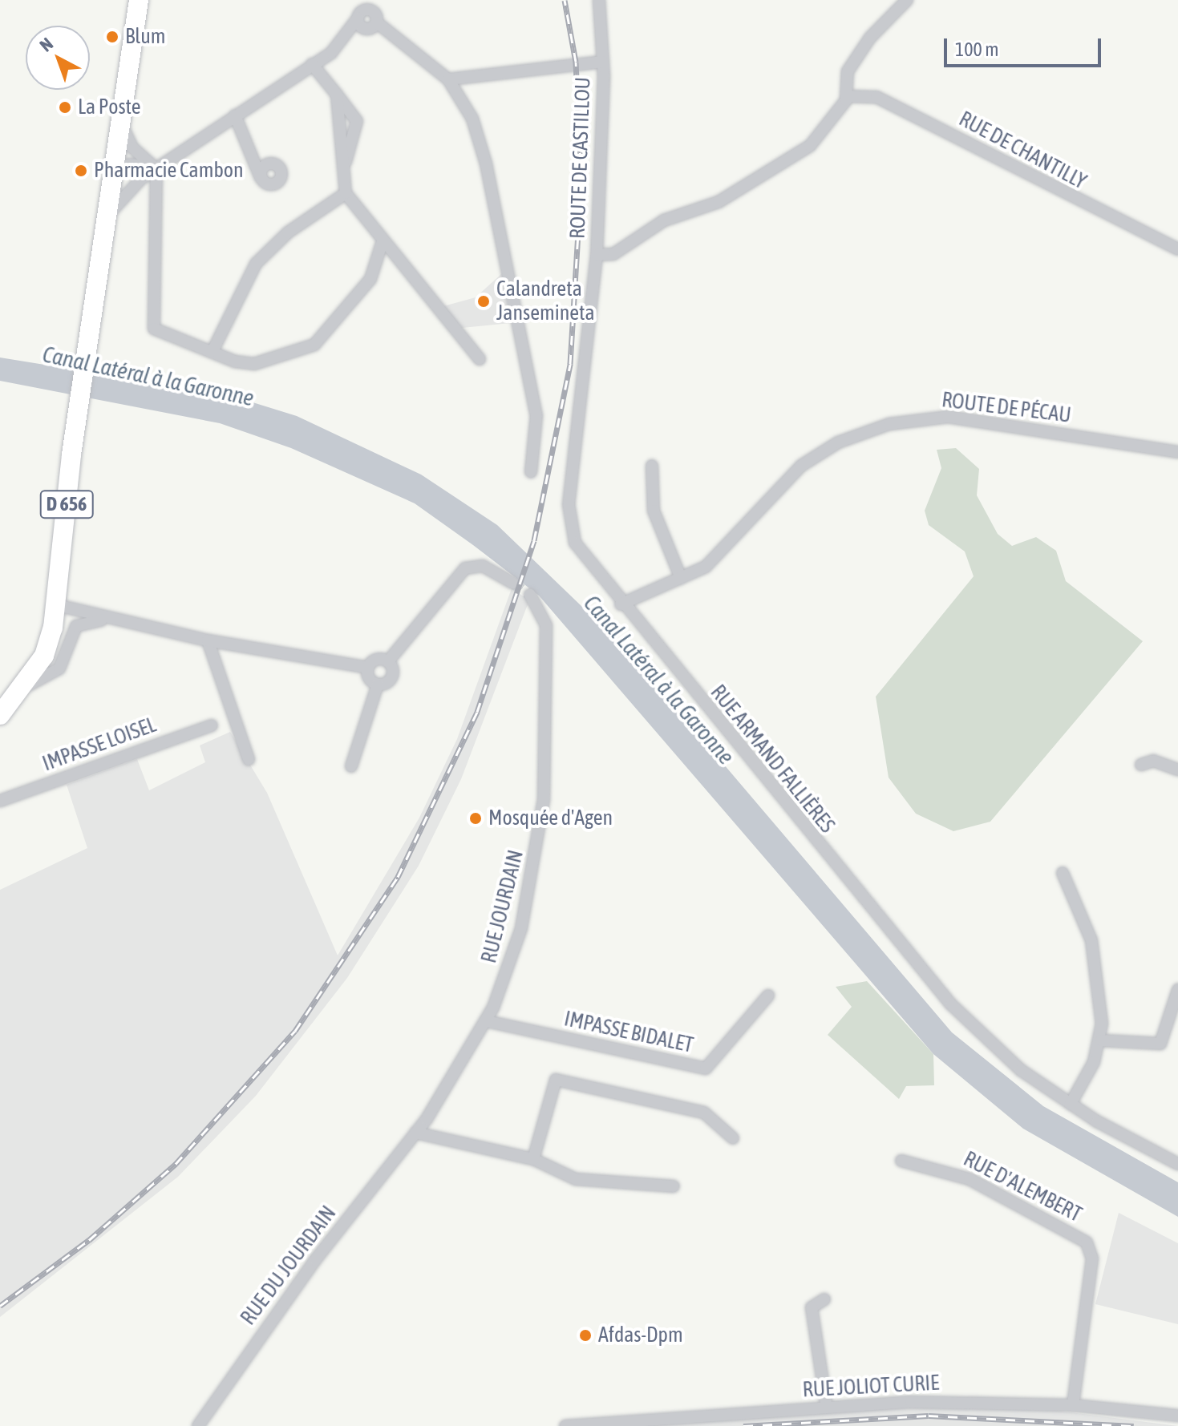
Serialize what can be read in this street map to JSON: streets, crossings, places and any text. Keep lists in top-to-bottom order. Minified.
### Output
{"streets":{"main road":["D 656"],"street":["RUE DE CHANTILLY","ROUTE DE CASTILLOU","ROUTE DE PÉCAU","IMPASSE LOISEL","RUE ARMAND FALLIÈRES","RUE JOURDAIN","IMPASSE BIDALET","RUE D'ALEMBERT","RUE DU JOURDAIN","RUE JOLIOT CURIE"]},"crossings":[["ROUTE DE CASTILLOU","RUE ARMAND FALLIÈRES"],["ROUTE DE PÉCAU","RUE ARMAND FALLIÈRES"],["RUE JOURDAIN","IMPASSE BIDALET"],["RUE JOURDAIN","RUE DU JOURDAIN"],["RUE D'ALEMBERT","RUE JOLIOT CURIE"]],"water":["Canal Latéral à la Garonne"],"places":["Blum","La Poste","Pharmacie Cambon","Calandreta Jansemineta","Mosquée d'Agen","Afdas-Dpm"],"scale_bar":"100 m","north":"top left"}
